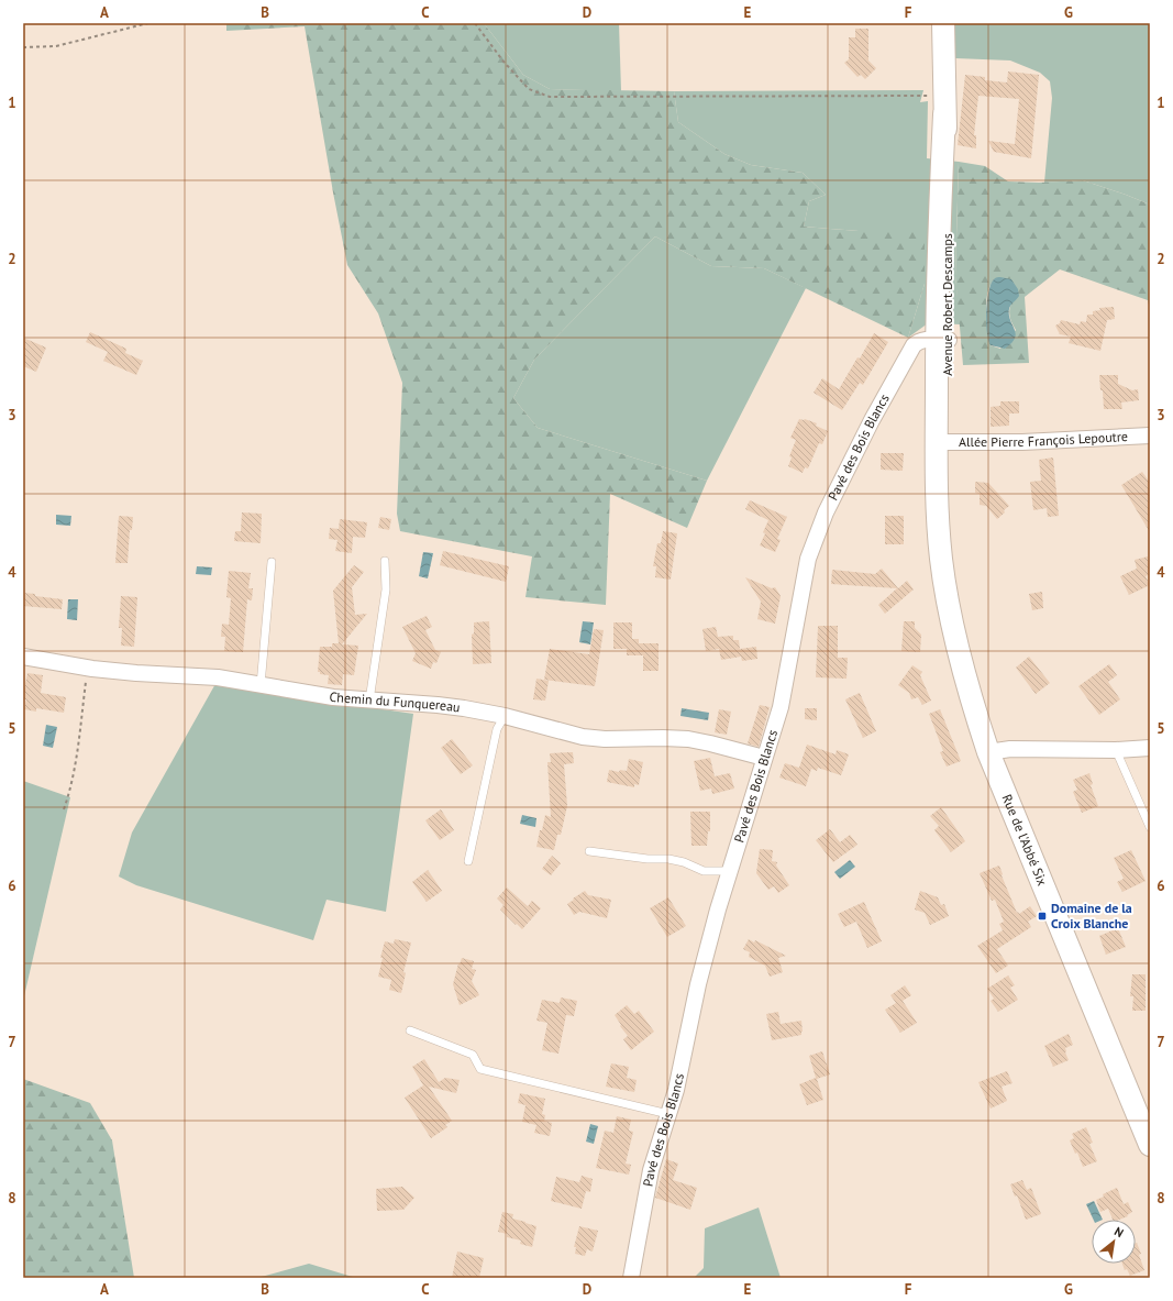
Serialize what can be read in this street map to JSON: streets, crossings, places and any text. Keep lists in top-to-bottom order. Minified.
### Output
{"streets":{"main road":["Avenue Robert Descamps","Rue de l'Abbé Six"],"street":["Allée Pierre François Lepoutre","Pavé des Bois Blancs","Chemin du Funquereau"]},"crossings":[["Avenue Robert Descamps","Allée Pierre François Lepoutre"],["Avenue Robert Descamps","Pavé des Bois Blancs"],["Avenue Robert Descamps","Rue de l'Abbé Six"],["Pavé des Bois Blancs","Chemin du Funquereau"]],"places":{"transit":["Domaine de la Croix Blanche"]},"north":"top right","grid":{"columns":["A","B","C","D","E","F","G"],"rows":["1","2","3","4","5","6","7","8"]}}
